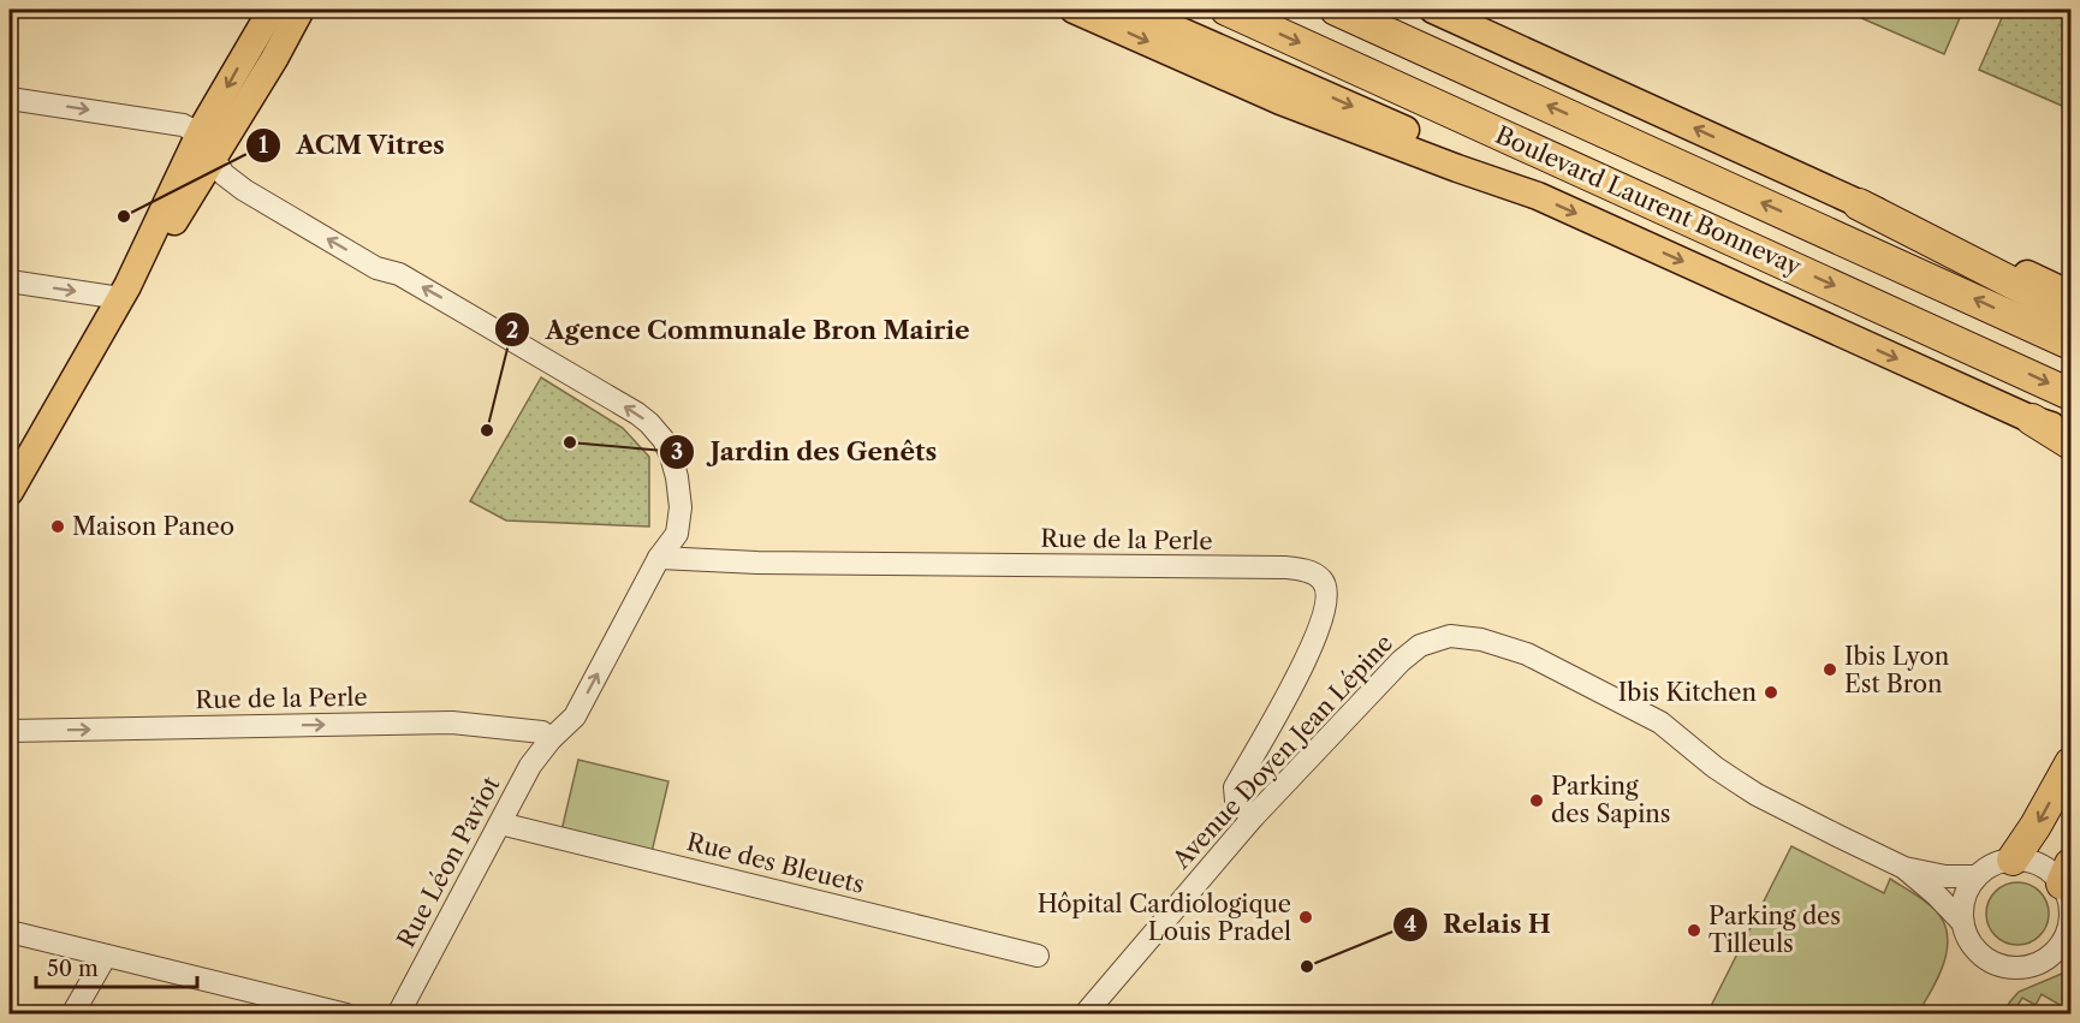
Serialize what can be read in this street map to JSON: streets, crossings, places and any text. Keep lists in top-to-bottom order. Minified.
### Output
{"streets":{"highway":["Boulevard Laurent Bonnevay"],"street":["Rue de la Perle","Avenue Doyen Jean Lépine","Rue Léon Paviot","Rue des Bleuets"]},"crossings":[["Rue de la Perle","Avenue Doyen Jean Lépine"],["Rue de la Perle","Rue Léon Paviot"],["Rue Léon Paviot","Rue des Bleuets"]],"one_way":["Rue de la Perle"],"places":["ACM Vitres","Agence Communale Bron Mairie","Jardin des Genêts","Maison Paneo","Ibis Lyon Est Bron","Ibis Kitchen","Parking des Sapins","Hôpital Cardiologique Louis Pradel","Parking des Tilleuls","Relais H"],"scale_bar":"50 m"}
